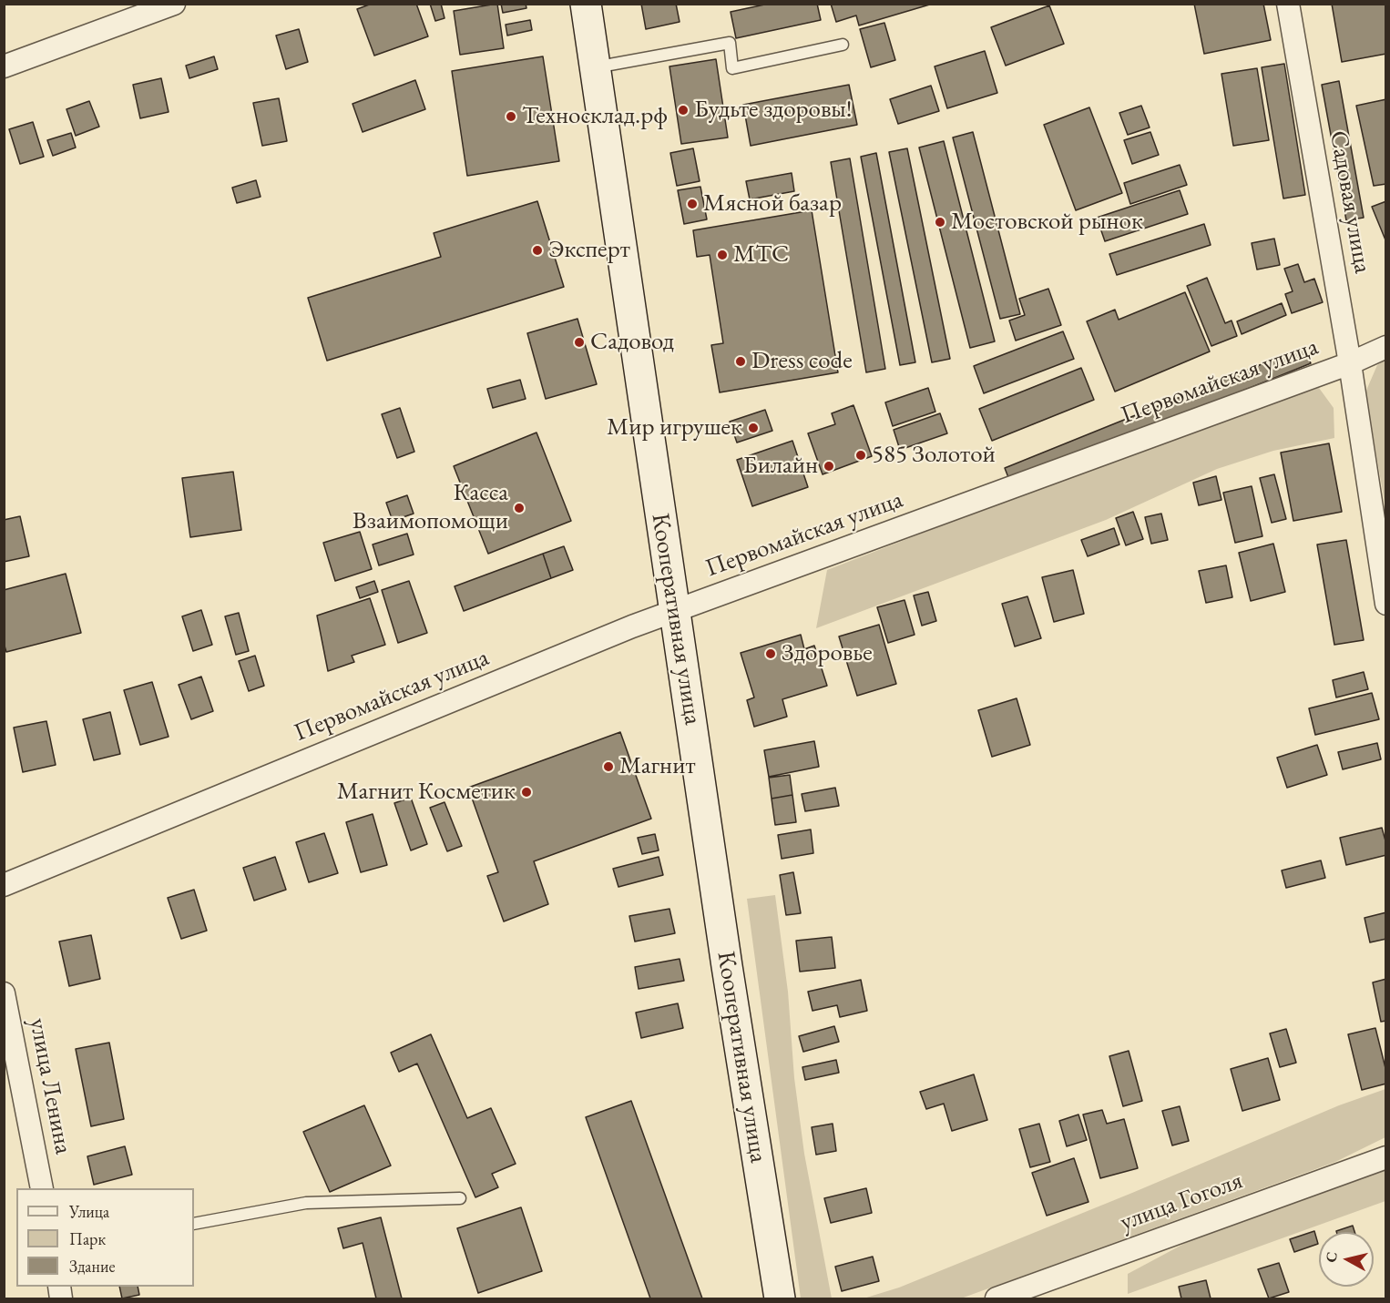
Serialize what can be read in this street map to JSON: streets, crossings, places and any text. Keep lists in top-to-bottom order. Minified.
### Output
{"streets":{"street":["Садовая улица","Первомайская улица","Кооперативная улица","улица Ленина","улица Гоголя"]},"crossings":[["Садовая улица","Первомайская улица"],["Первомайская улица","Кооперативная улица"]],"places":["Будьте здоровы!","Техносклад.рф","Мясной базар","Мостовской рынок","Эксперт","МТС","Садовод","Dress code","Мир игрушек","585 Золотой","Билайн","Касса Взаимопомощи","Здоровье","Магнит","Магнит Косметик"],"legend":["Улица","Парк","Здание"],"north":"left"}
